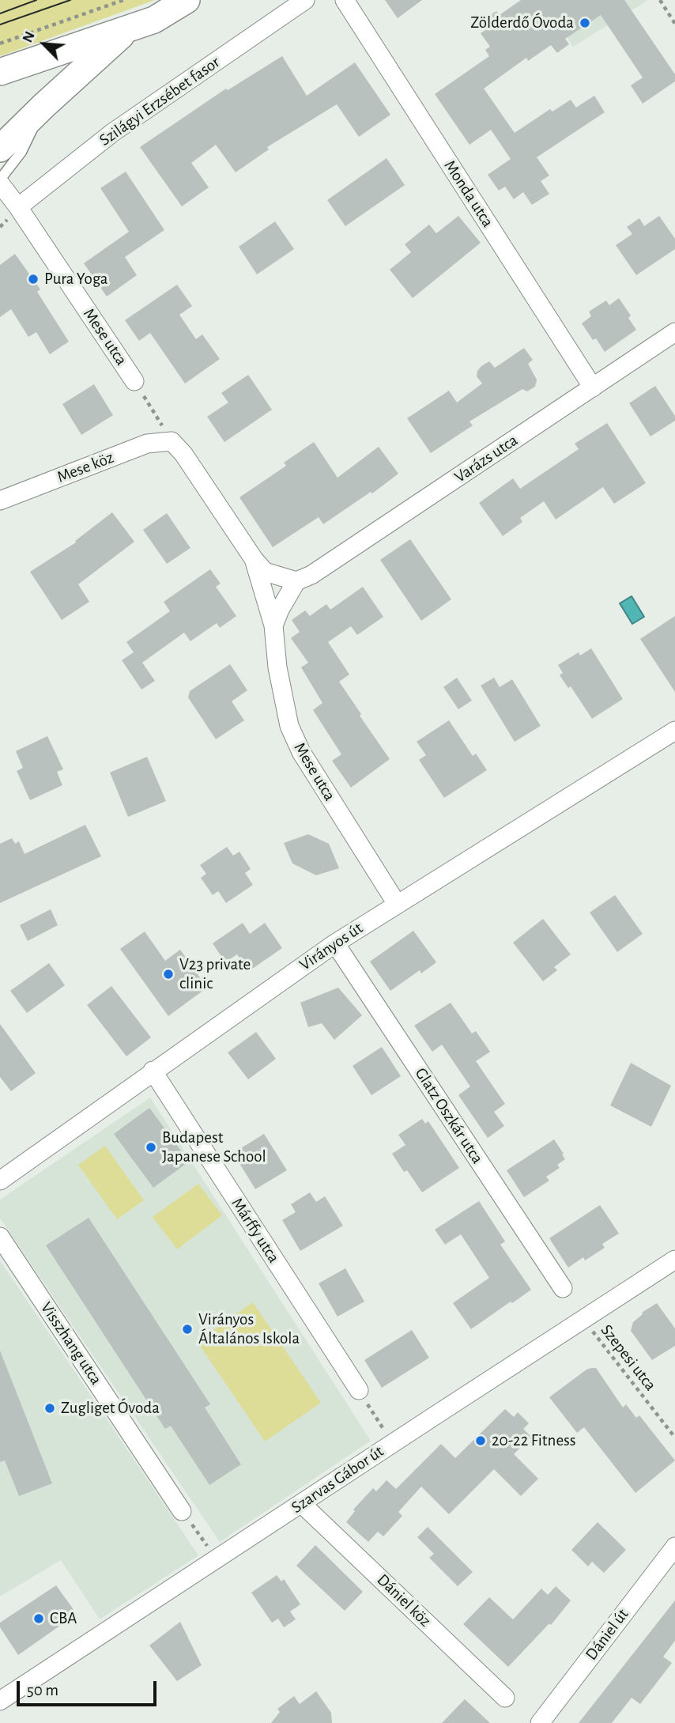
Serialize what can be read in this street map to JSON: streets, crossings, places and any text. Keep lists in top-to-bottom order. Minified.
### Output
{"streets":{"street":["Szilágyi Erzsébet fasor","Monda utca","Mese utca","Varázs utca","Mese köz","Virányos út","Glatz Oszkár utca","Márffy utca","Visszhang utca","Szarvas Gábor út","Dániel köz","Dániel út"],"path":["Szepesi utca"]},"crossings":[["Szilágyi Erzsébet fasor","Mese utca"],["Monda utca","Varázs utca"],["Mese utca","Varázs utca"],["Mese utca","Mese köz"],["Mese utca","Virányos út"],["Virányos út","Glatz Oszkár utca"],["Virányos út","Márffy utca"],["Szepesi utca","Szarvas Gábor út"],["Szarvas Gábor út","Dániel köz"]],"places":["Zölderdő Óvoda","Pura Yoga","V23 private clinic","Budapest Japanese School","Virányos Általános Iskola","Zugliget Óvoda","20-22 Fitness","CBA"],"scale_bar":"50 m","north":"top left"}
